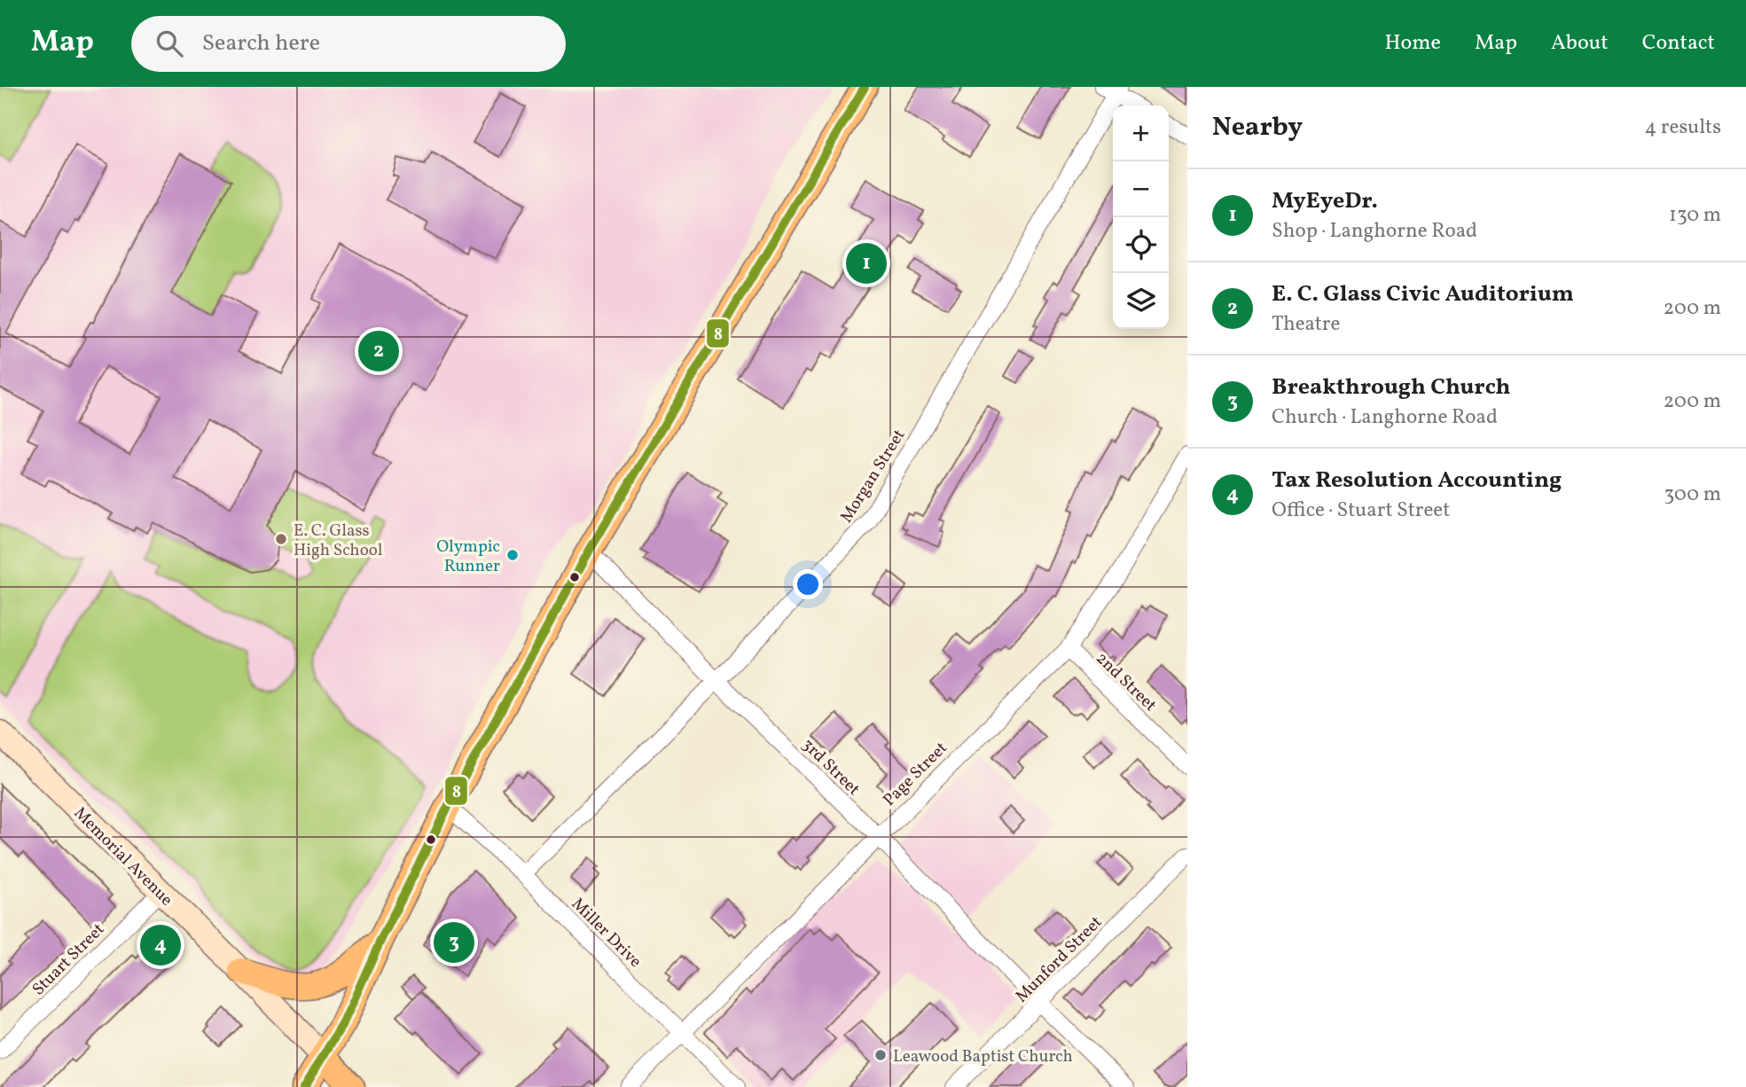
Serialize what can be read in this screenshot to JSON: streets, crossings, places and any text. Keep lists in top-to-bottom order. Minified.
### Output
{"streets":{"main road":["Memorial Avenue"],"street":["Morgan Street","2nd Street","3rd Street","Page Street","Miller Drive","Stuart Street","Munford Street"]},"crossings":[["Morgan Street","3rd Street"],["Morgan Street","Miller Drive"],["2nd Street","Page Street"],["3rd Street","Page Street"],["3rd Street","Munford Street"],["Page Street","Miller Drive"],["Memorial Avenue","Stuart Street"]],"places":["E. C. Glass High School","Olympic Runner","Leawood Baptist Church"],"lines":["transit line 8"],"page":{"header":"Map","search":"Search here","nav":["Home","Map","About","Contact"],"heading":["Nearby","4 results"],"map_buttons":["+","−"],"list":[{"mark":"1","name":"MyEyeDr.","note":"Shop · Langhorne Road","value":"130 m"},{"mark":"2","name":"E. C. Glass Civic Auditorium","note":"Theatre","value":"200 m"},{"mark":"3","name":"Breakthrough Church","note":"Church · Langhorne Road","value":"200 m"},{"mark":"4","name":"Tax Resolution Accounting","note":"Office · Stuart Street","value":"300 m"}],"pins":["1","2","3","4"]}}
